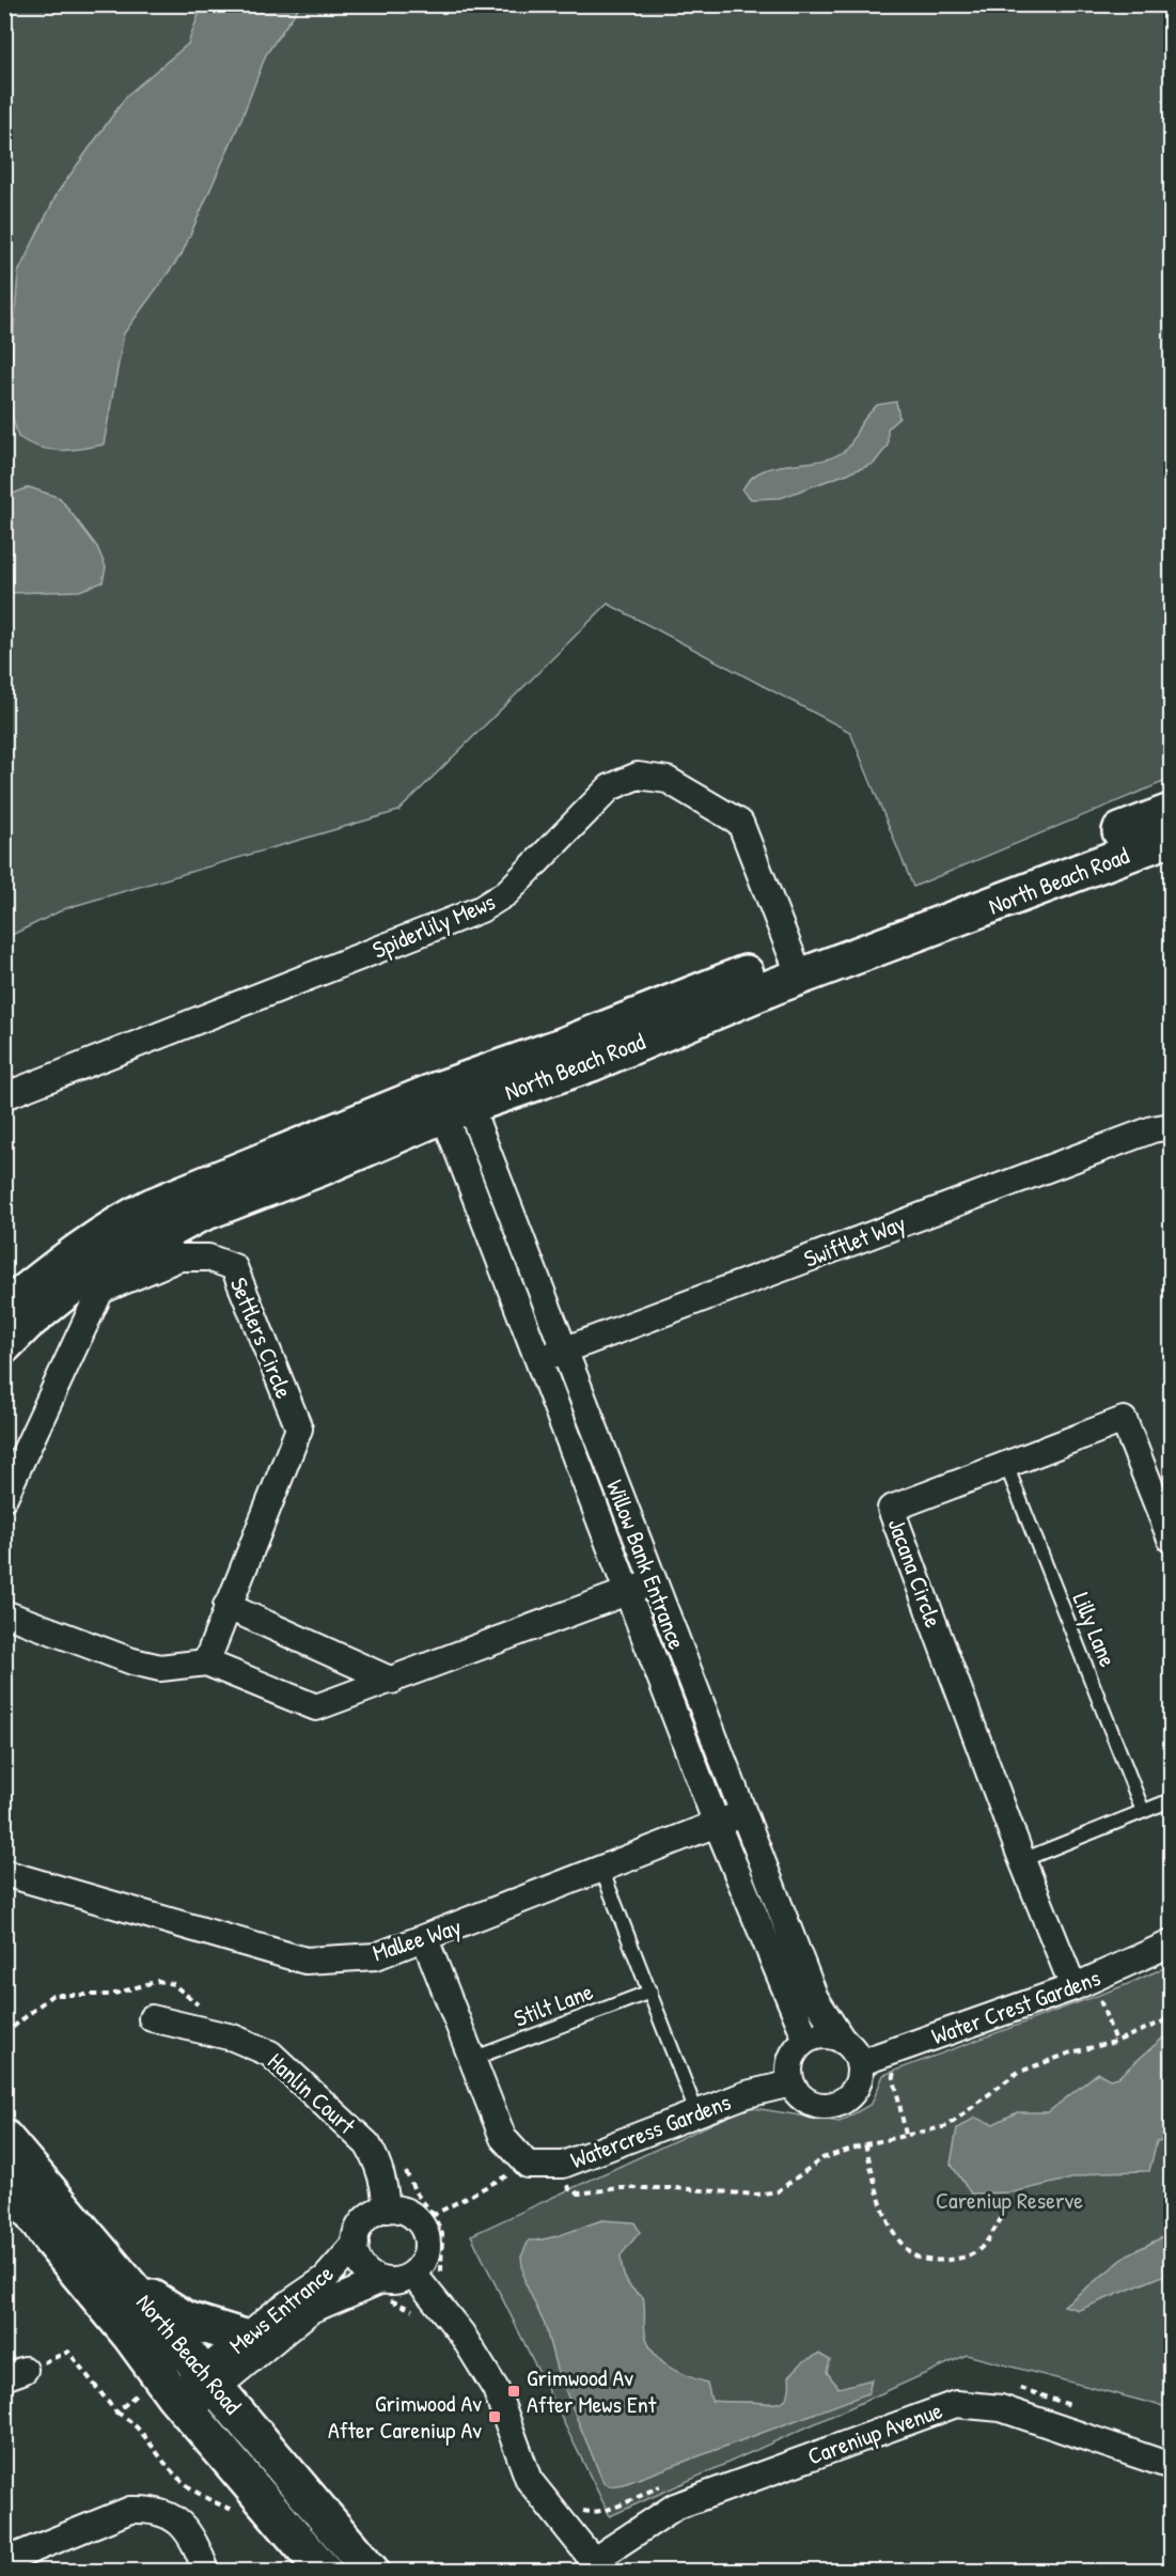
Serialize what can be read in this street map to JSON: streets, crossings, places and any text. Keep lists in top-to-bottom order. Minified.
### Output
{"streets":{"main road":["North Beach Road"],"street":["Spiderlily Mews","Swiftlet Way","Settlers Circle","Willow Bank Entrance","Jacana Circle","Mallee Way","Water Crest Gardens","Hanlin Court","Watercress Gardens","Mews Entrance","Careniup Avenue"],"lane":["Lilly Lane","Stilt Lane"]},"crossings":[["North Beach Road","Spiderlily Mews"],["North Beach Road","Willow Bank Entrance"],["North Beach Road","Mews Entrance"],["Swiftlet Way","Willow Bank Entrance"],["Willow Bank Entrance","Mallee Way"],["Willow Bank Entrance","Water Crest Gardens"],["Willow Bank Entrance","Watercress Gardens"],["Jacana Circle","Lilly Lane"],["Jacana Circle","Water Crest Gardens"],["Water Crest Gardens","Watercress Gardens"],["Hanlin Court","Mews Entrance"]],"parks":["Careniup Reserve"],"places":{"transit":["Grimwood Av After Mews Ent","Grimwood Av After Careniup Av"]}}
